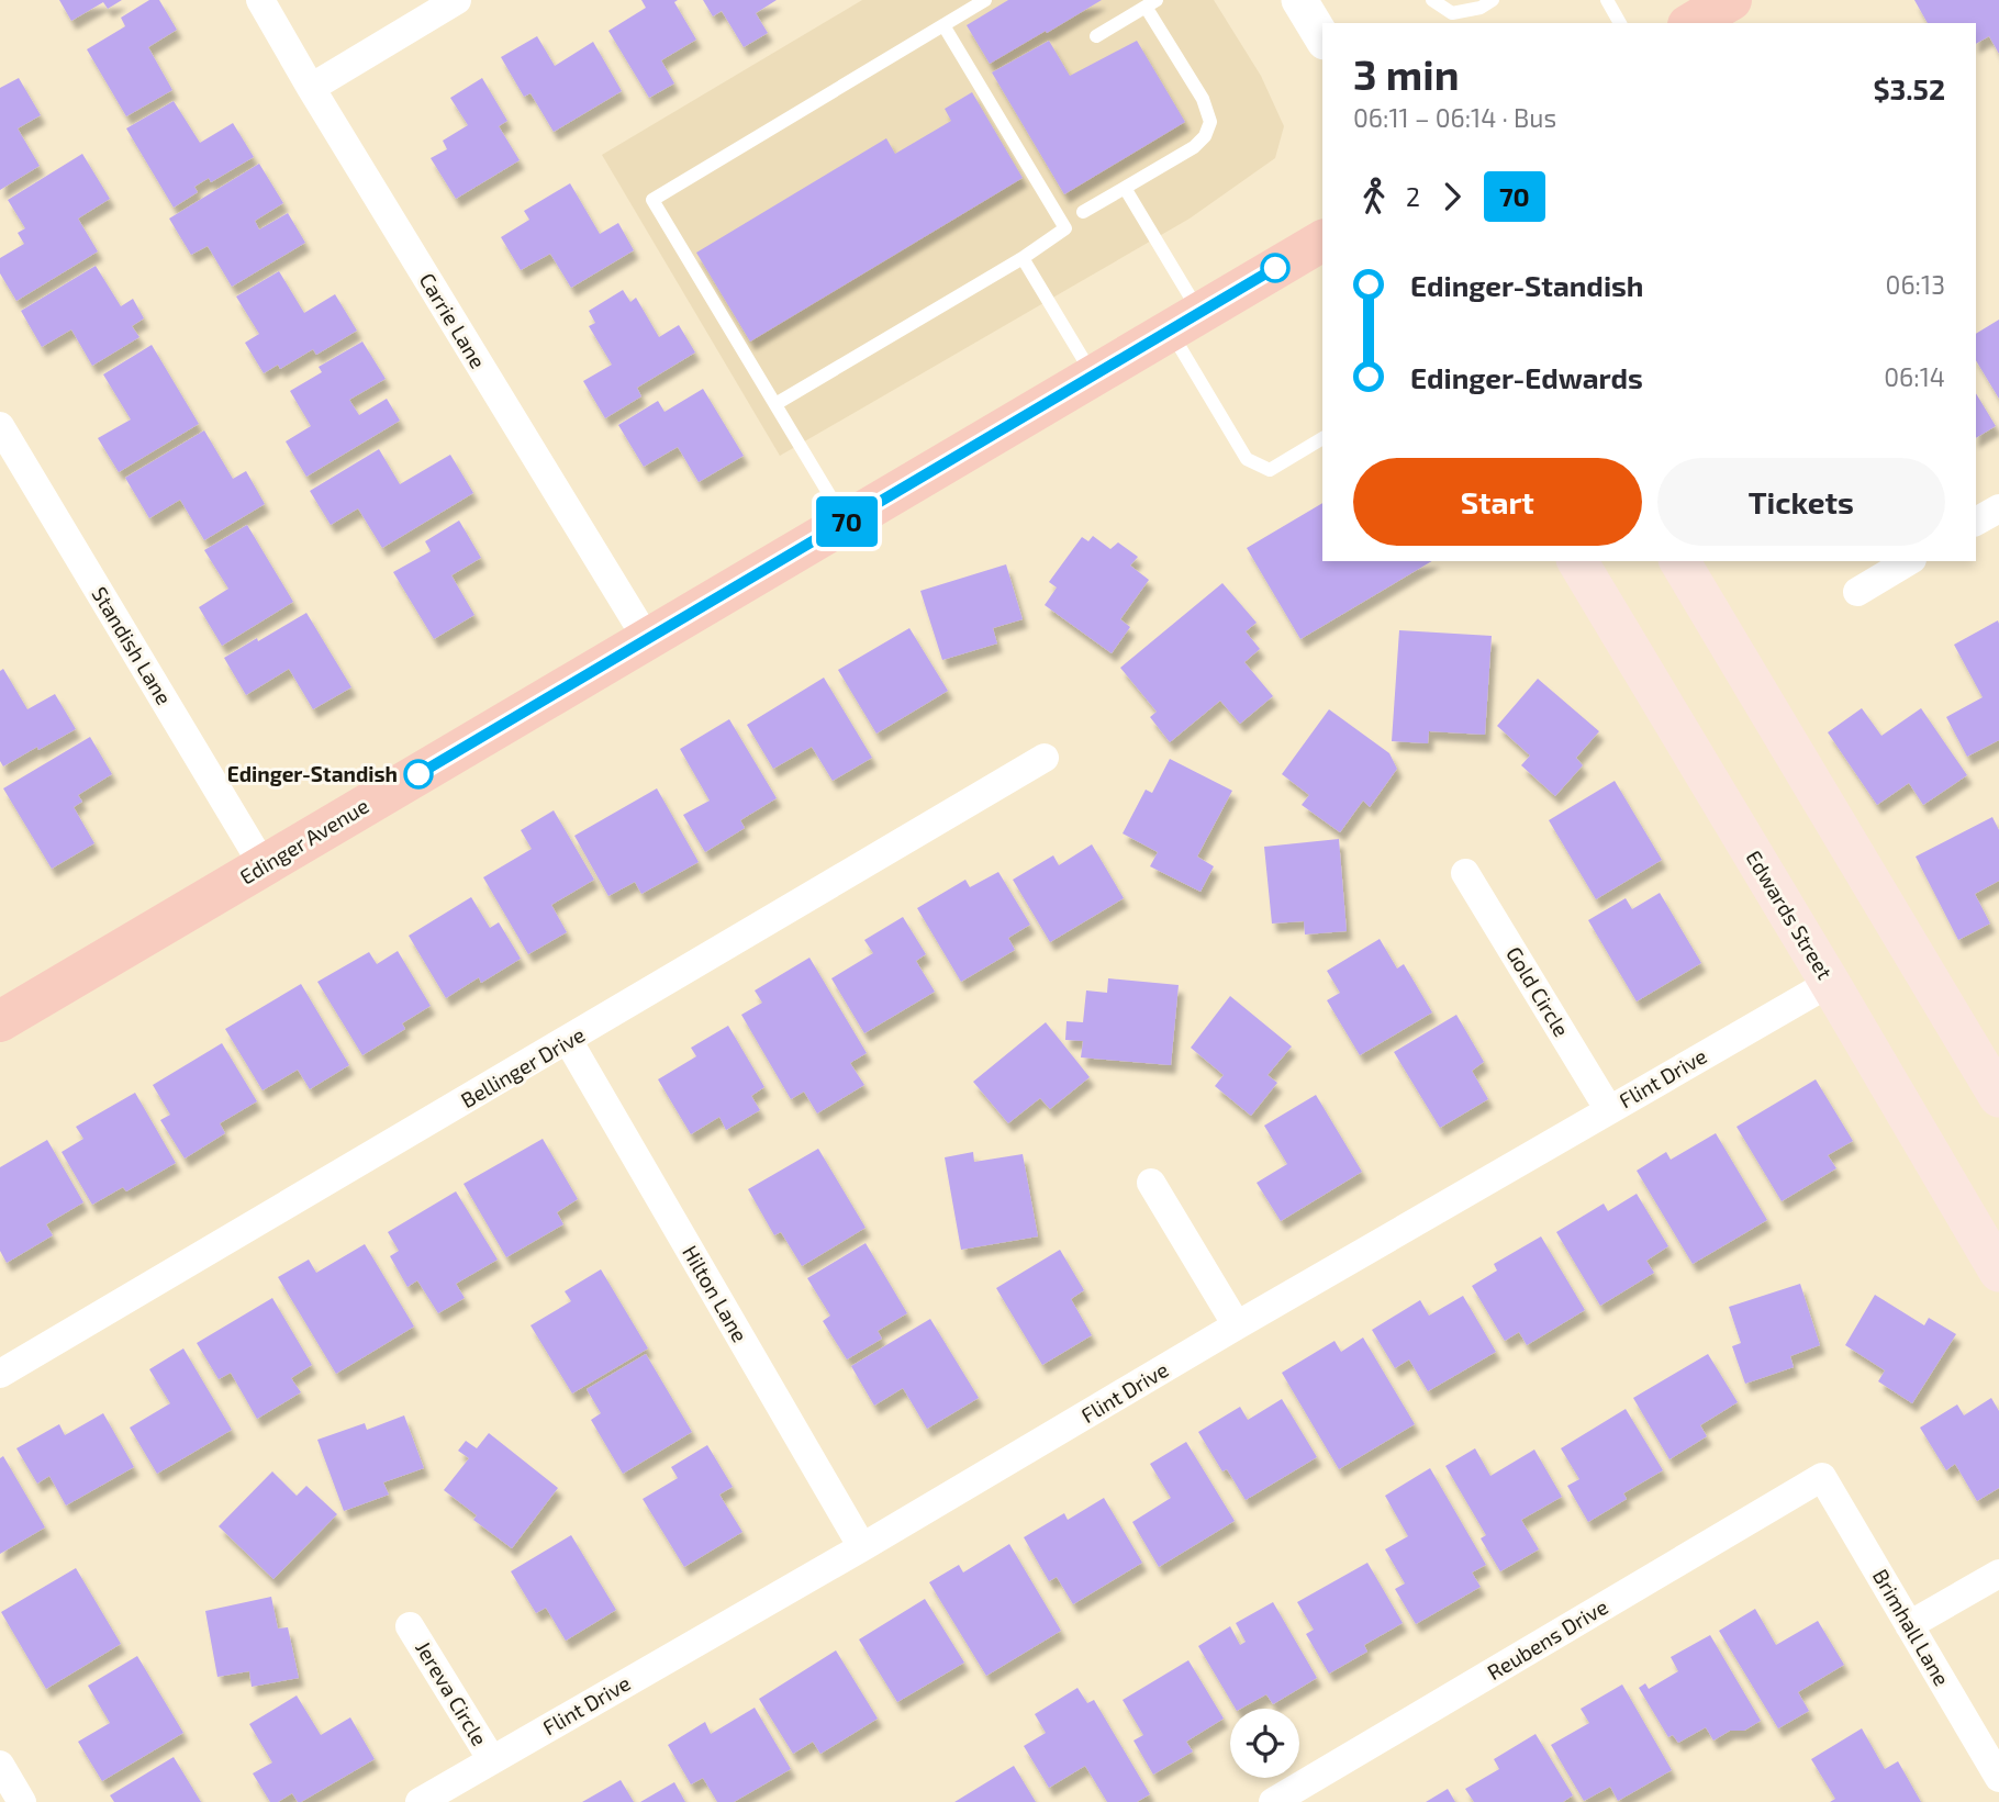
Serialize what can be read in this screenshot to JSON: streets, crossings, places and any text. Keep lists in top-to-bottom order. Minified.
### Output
{"streets":{"main road":["Edinger Avenue","Edwards Street"],"street":["Carrie Lane","Standish Lane","Gold Circle","Bellinger Drive","Flint Drive","Hilton Lane","Brimhall Lane","Reubens Drive","Jereva Circle"]},"crossings":[["Carrie Lane","Edinger Avenue"],["Standish Lane","Edinger Avenue"],["Edwards Street","Flint Drive"],["Gold Circle","Flint Drive"],["Bellinger Drive","Hilton Lane"],["Flint Drive","Hilton Lane"],["Flint Drive","Jereva Circle"],["Brimhall Lane","Reubens Drive"]],"places":["Edinger-Standish"],"lines":["bus line 70"],"page":{"on_map":"70","heading":["3 min","06:11 – 06:14 · Bus","$3.52"],"legs":["2","70"],"list":[{"name":"Edinger-Standish","value":"06:13"},{"name":"Edinger-Edwards","value":"06:14"}],"buttons":["Start","Tickets"]}}
